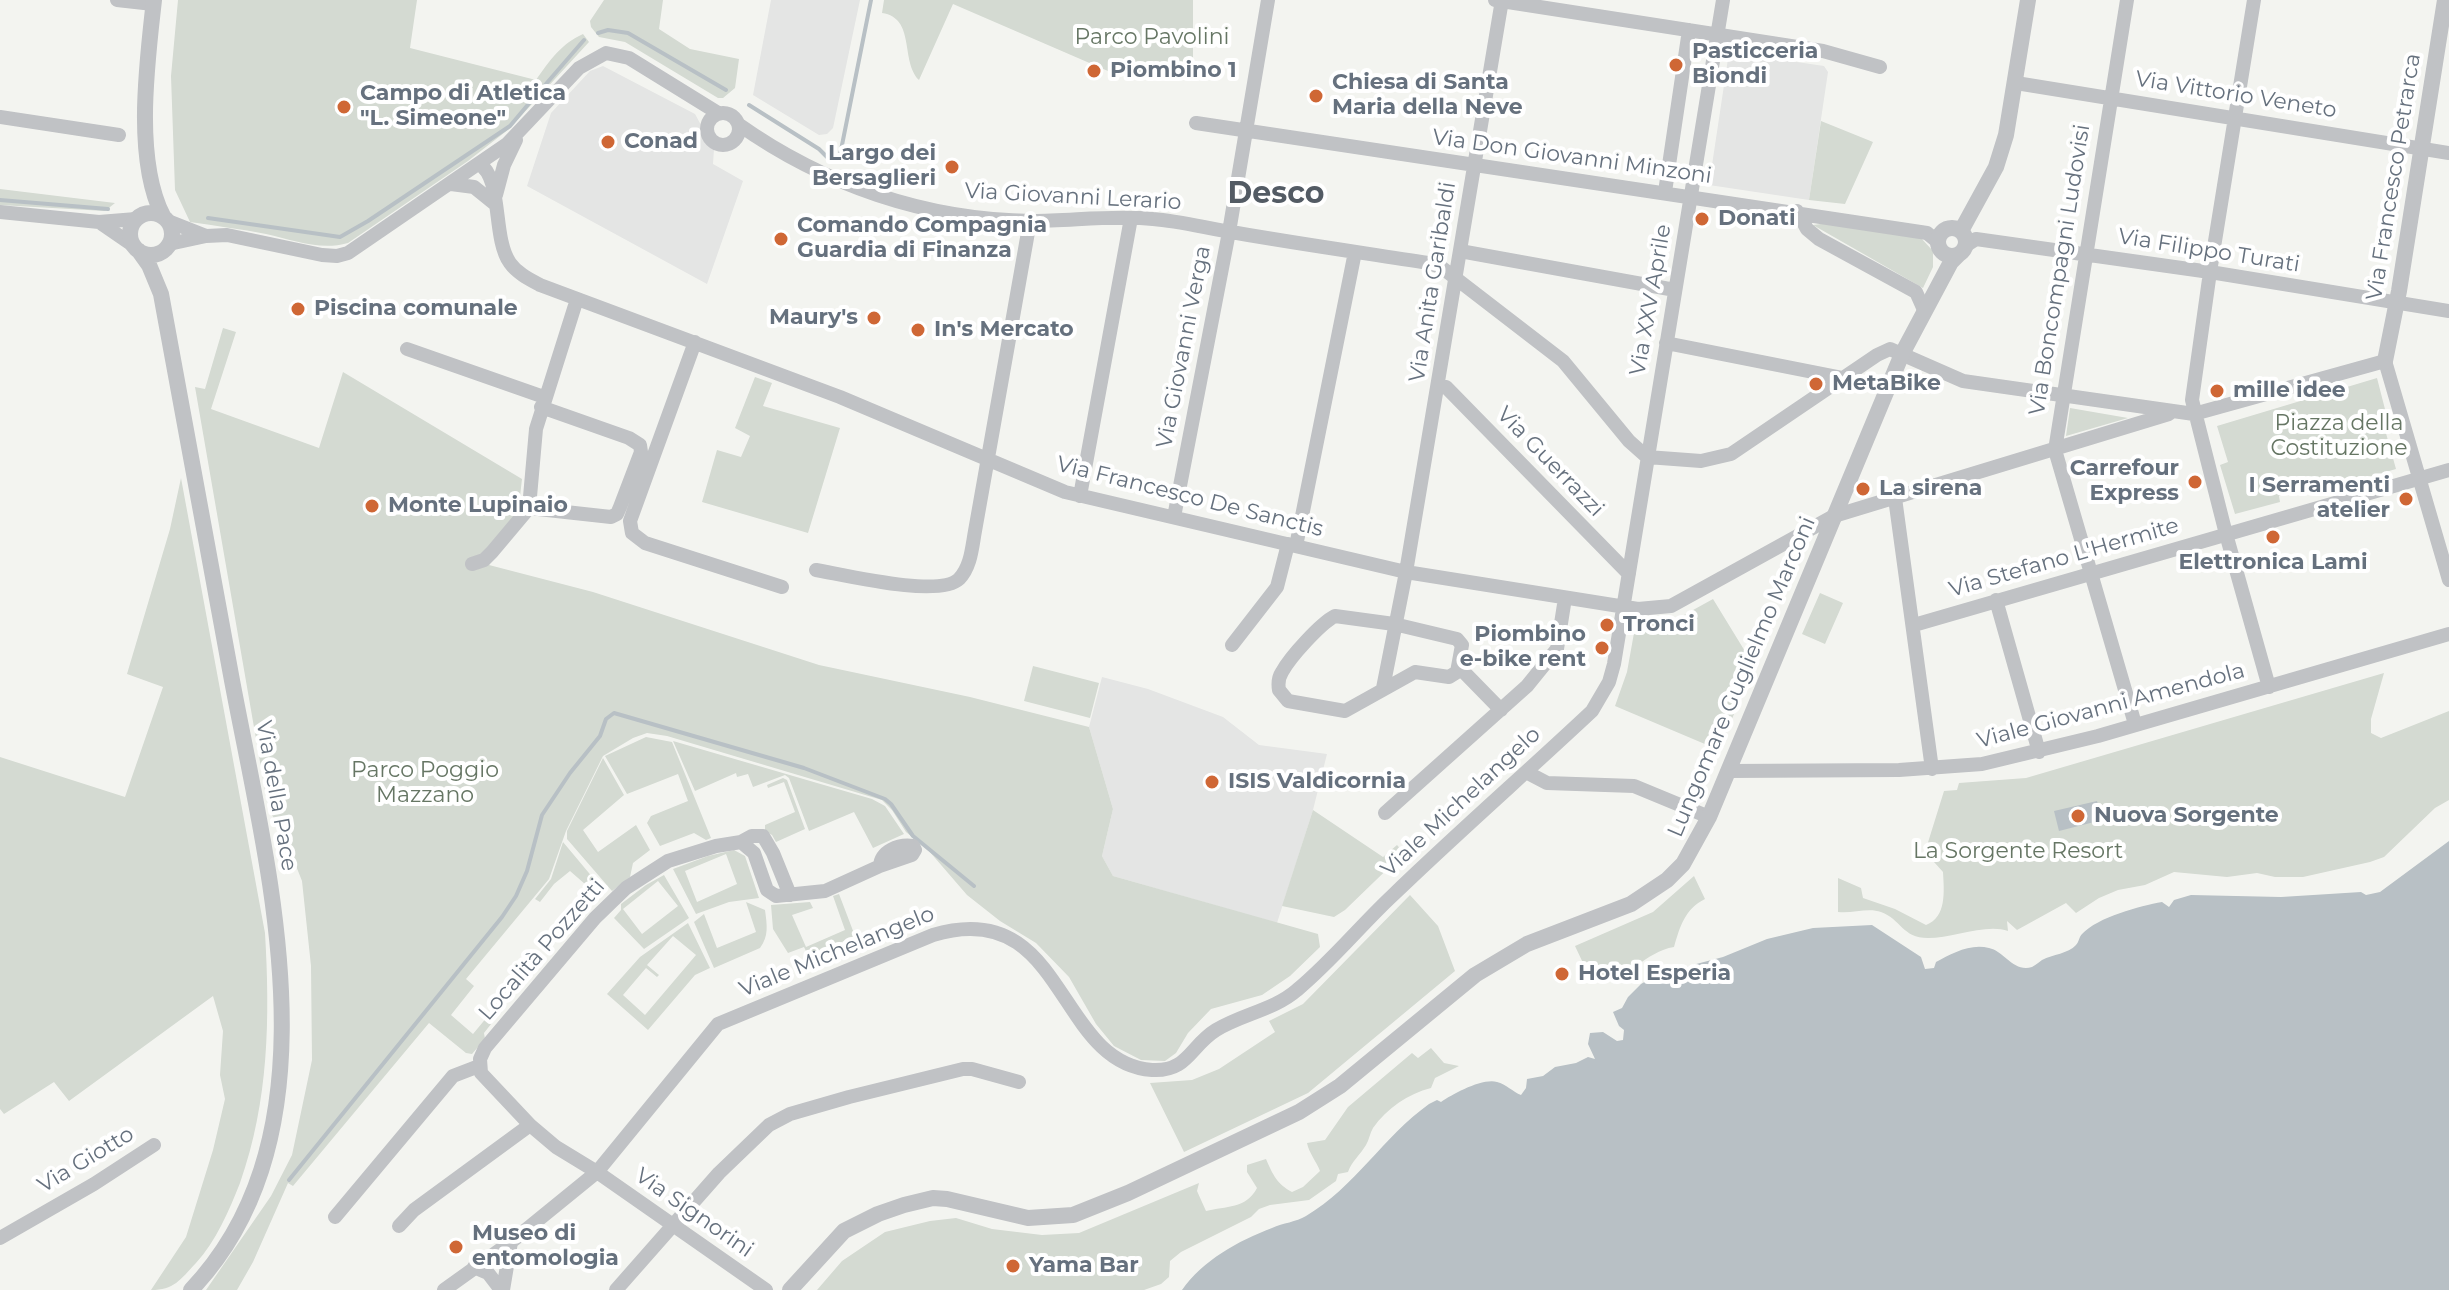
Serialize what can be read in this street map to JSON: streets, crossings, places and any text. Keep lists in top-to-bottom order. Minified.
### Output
{"streets":{"street":["Via Vittorio Veneto","Via Don Giovanni Minzoni","Via Francesco Petrarca","Via Giovanni Lerario","Via Filippo Turati","Via Boncompagni Ludovisi","Via Anita Garibaldi","Via XXV Aprile","Via Giovanni Verga","Via Guerrazzi","Via Francesco De Sanctis","Via Stefano L'Hermite","Lungomare Guglielmo Marconi","Viale Giovanni Amendola","Via della Pace","Viale Michelangelo","Località Pozzetti","Via Giotto","Via Signorini"]},"crossings":[["Via Vittorio Veneto","Via Francesco Petrarca"],["Via Vittorio Veneto","Via Boncompagni Ludovisi"],["Via Vittorio Veneto","Lungomare Guglielmo Marconi"],["Via Don Giovanni Minzoni","Via Filippo Turati"],["Via Don Giovanni Minzoni","Via Anita Garibaldi"],["Via Don Giovanni Minzoni","Via XXV Aprile"],["Via Don Giovanni Minzoni","Via Giovanni Verga"],["Via Don Giovanni Minzoni","Lungomare Guglielmo Marconi"],["Via Francesco Petrarca","Via Filippo Turati"],["Via Giovanni Lerario","Via Anita Garibaldi"],["Via Giovanni Lerario","Via XXV Aprile"],["Via Giovanni Lerario","Via Giovanni Verga"],["Via Filippo Turati","Via Boncompagni Ludovisi"],["Via Filippo Turati","Lungomare Guglielmo Marconi"],["Via Boncompagni Ludovisi","Via Francesco De Sanctis"],["Via Anita Garibaldi","Via Guerrazzi"],["Via Anita Garibaldi","Via Francesco De Sanctis"],["Via XXV Aprile","Via Guerrazzi"],["Via XXV Aprile","Via Francesco De Sanctis"],["Via XXV Aprile","Viale Michelangelo"],["Via Giovanni Verga","Via Francesco De Sanctis"],["Via Francesco De Sanctis","Lungomare Guglielmo Marconi"],["Via Francesco De Sanctis","Viale Michelangelo"],["Lungomare Guglielmo Marconi","Viale Giovanni Amendola"],["Viale Michelangelo","Via Signorini"]],"districts":["Desco"],"parks":["Parco Pavolini","Piazza della Costituzione","Parco Poggio Mazzano","La Sorgente Resort"],"places":["Pasticceria Biondi","Piombino 1","Chiesa di Santa Maria della Neve","Campo di Atletica \"L. Simeone\"","Conad","Largo dei Bersaglieri","Donati","Comando Compagnia Guardia di Finanza","Piscina comunale","Maury's","In's Mercato","MetaBike","mille idee","Carrefour Express","La sirena","I Serramenti atelier","Monte Lupinaio","Elettronica Lami","Tronci","Piombino e-bike rent","ISIS Valdicornia","Nuova Sorgente","Hotel Esperia","Museo di entomologia","Yama Bar"]}
